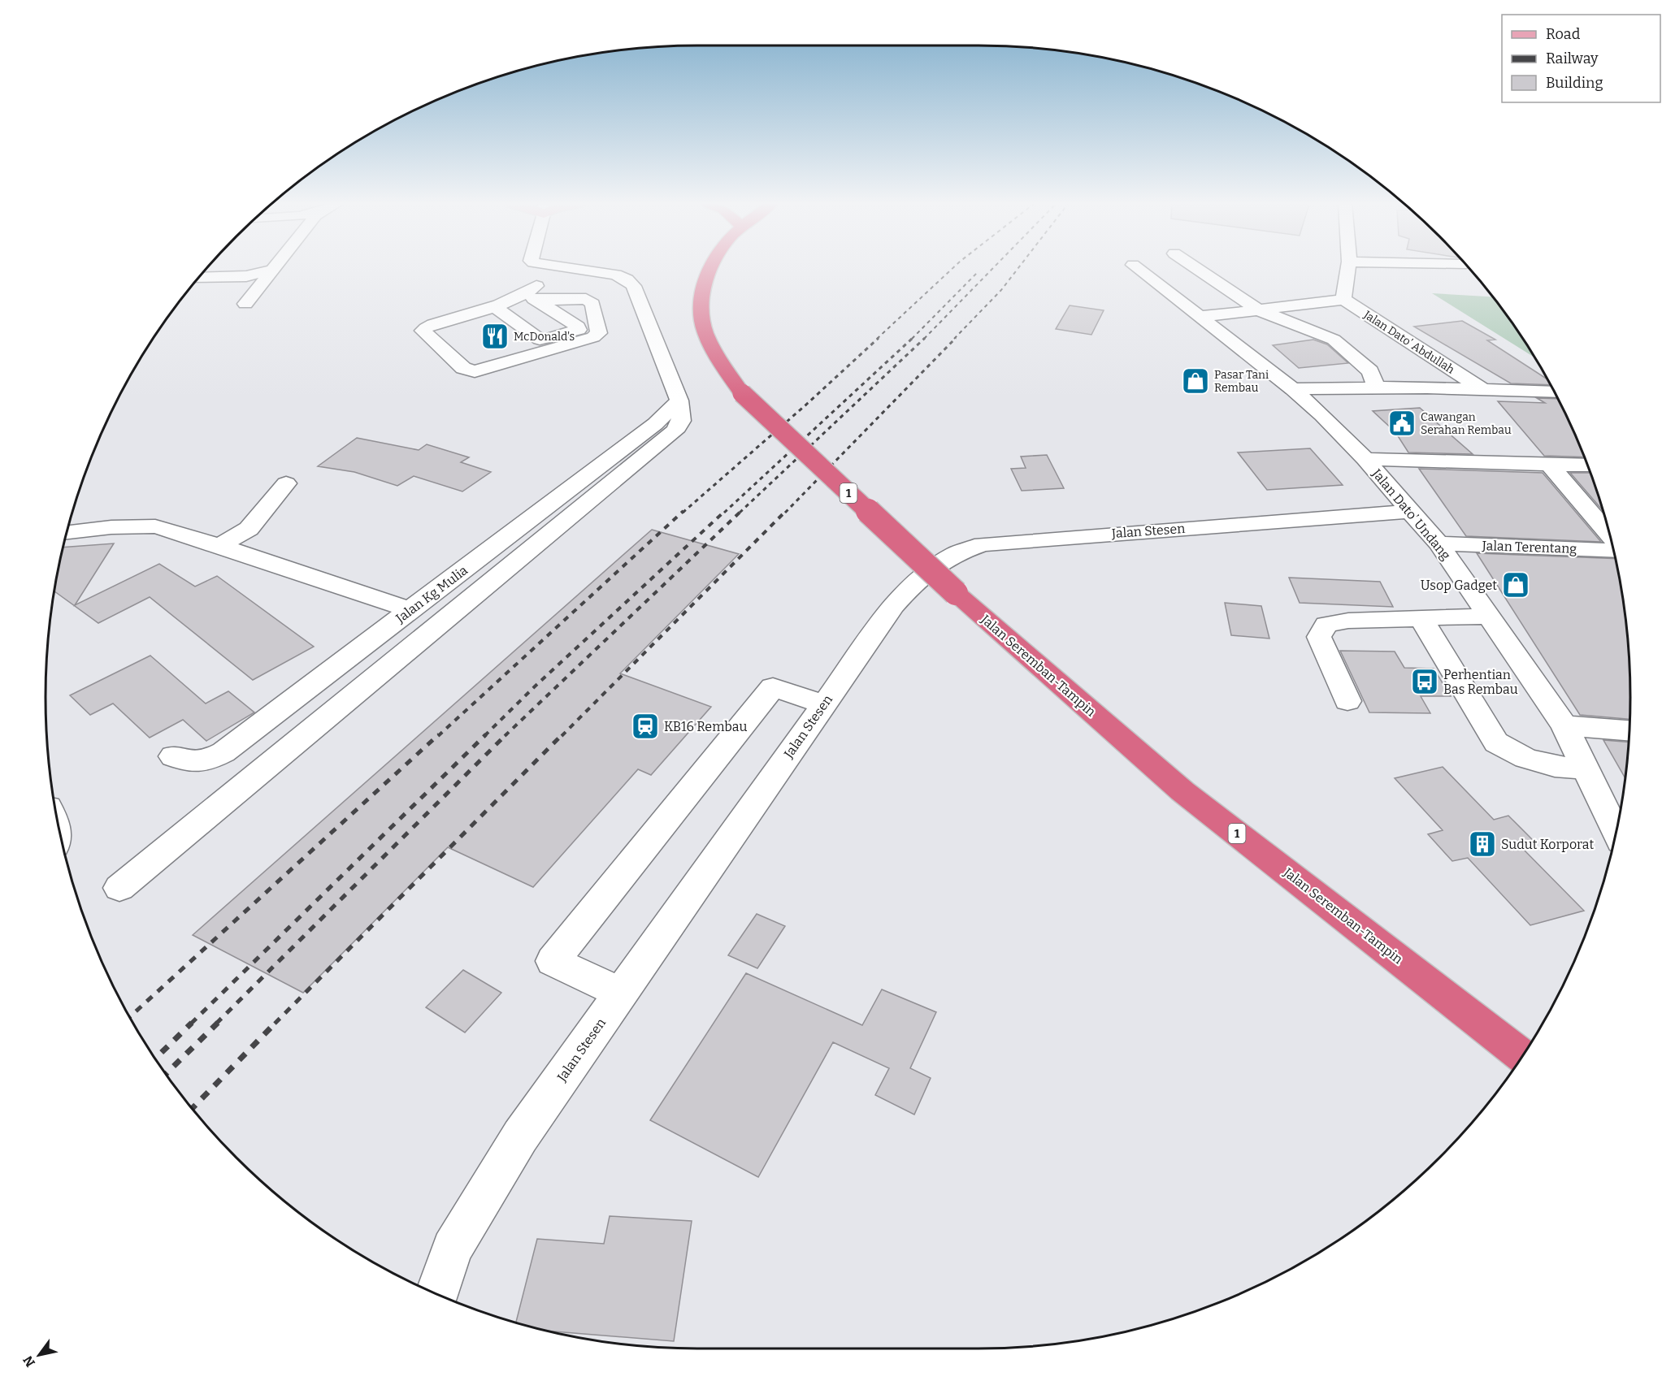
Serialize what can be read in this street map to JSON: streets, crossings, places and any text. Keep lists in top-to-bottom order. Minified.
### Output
{"streets":{"highway":["1","Jalan Seremban-Tampin"],"street":["Jalan Dato’ Abdullah","Jalan Dato’ Undang","Jalan Stesen","Jalan Terentang","Jalan Kg Mulia"]},"crossings":[["Jalan Dato’ Undang","Jalan Stesen"],["Jalan Dato’ Undang","Jalan Terentang"]],"places":{"restaurant":["McDonald's"],"shop":["Pasar Tani Rembau","Usop Gadget"],"public building":["Cawangan Serahan Rembau"],"bus stop":["Perhentian Bas Rembau"],"station":["KB16 Rembau"],"building":["Sudut Korporat"]},"legend":["Road","Railway","Building"],"north":"bottom left"}
